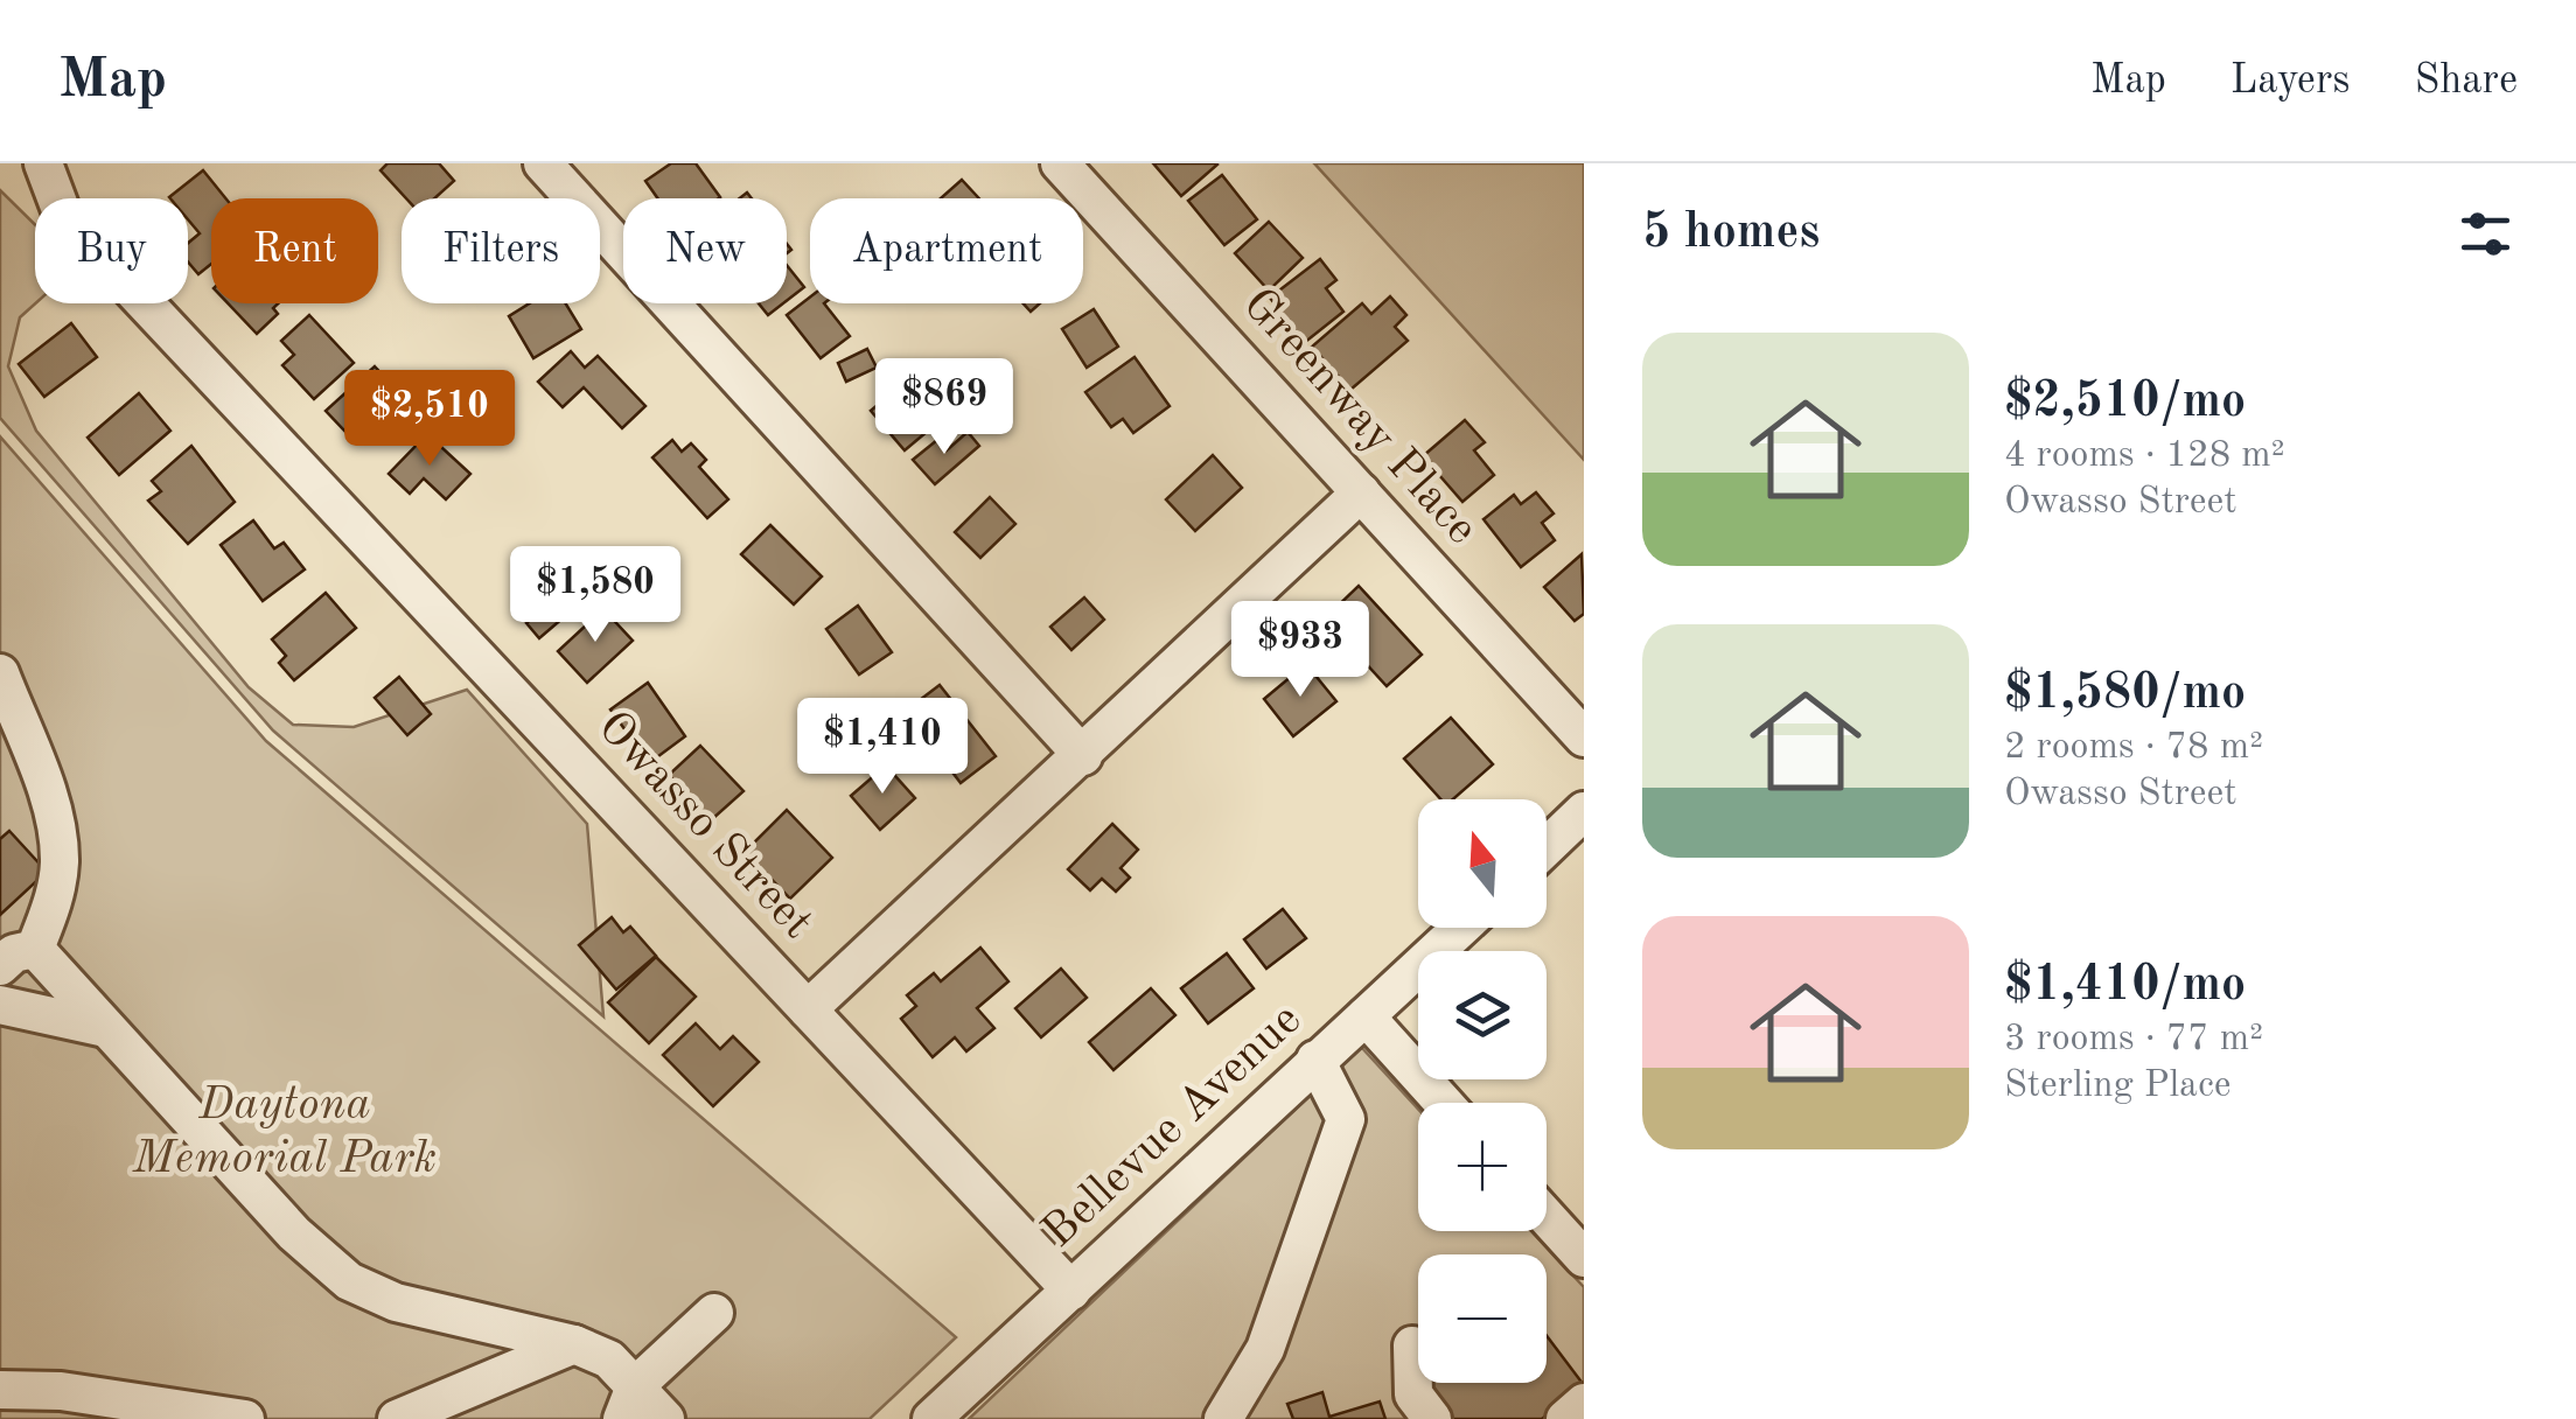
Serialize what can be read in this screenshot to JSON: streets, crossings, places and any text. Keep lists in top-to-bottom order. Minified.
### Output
{"streets":{"street":["Greenway Place","Owasso Street","Bellevue Avenue"]},"crossings":[["Owasso Street","Bellevue Avenue"]],"parks":["Daytona Memorial Park"],"north":"top","page":{"header":"Map","nav":["Map","Layers","Share"],"heading":"5 homes","chip":["Buy","Rent","Filters","New","Apartment"],"list":[{"name":"$2,510/mo","note":"4 rooms · 128 m² · Owasso Street"},{"name":"$1,580/mo","note":"2 rooms · 78 m² · Owasso Street"},{"name":"$1,410/mo","note":"3 rooms · 77 m² · Sterling Place"}],"price":["$869","$2,510","$1,580","$933","$1,410"],"map_buttons":["+","−"]}}
